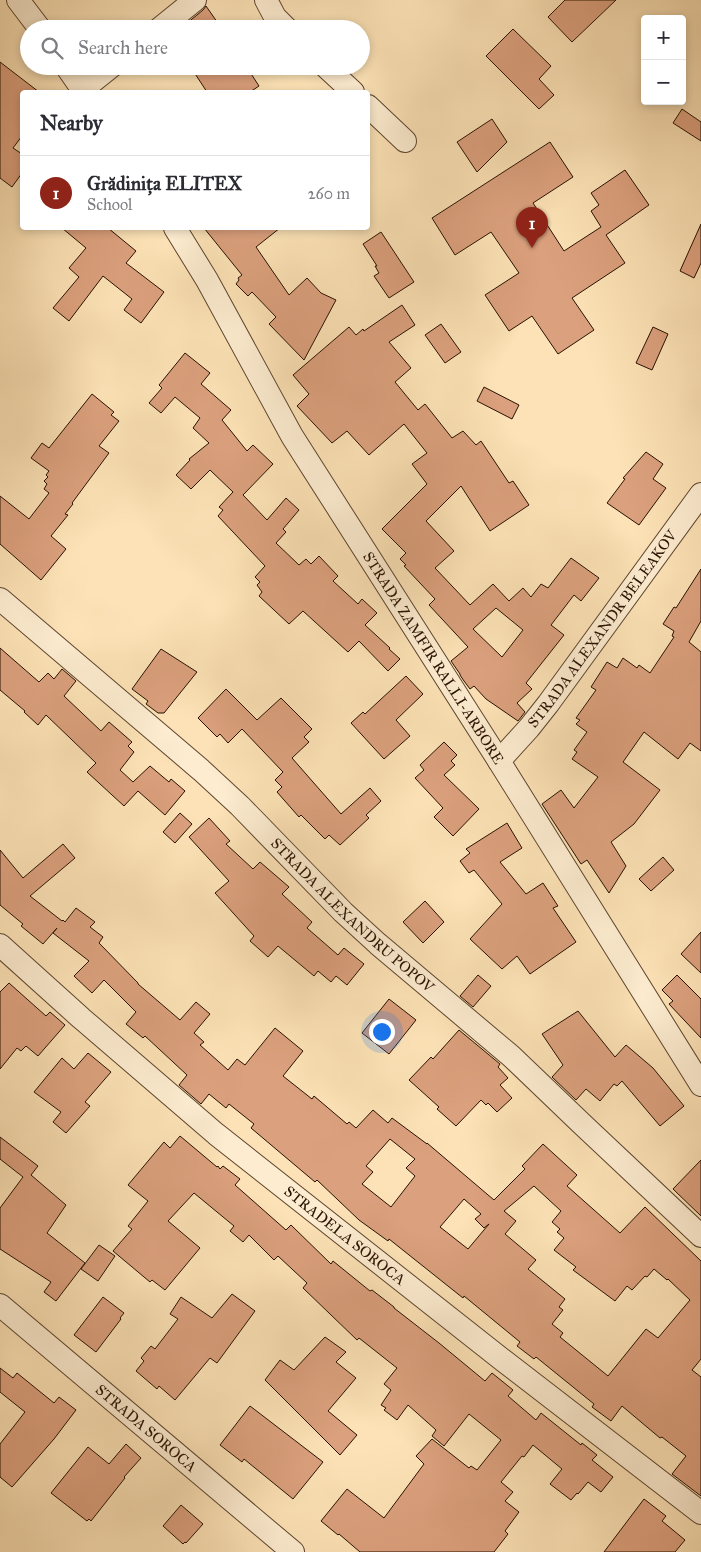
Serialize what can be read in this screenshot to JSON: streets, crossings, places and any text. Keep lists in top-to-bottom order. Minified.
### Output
{"streets":{"street":["STRADA ALEXANDR BELEAKOV","STRADA ZAMFIR RALLI-ARBORE","STRADA ALEXANDRU POPOV","STRADELA SOROCА","STRADA SOROCA"]},"crossings":[["STRADA ALEXANDR BELEAKOV","STRADA ZAMFIR RALLI-ARBORE"]],"page":{"map_buttons":["+","−"],"search":"Search here","heading":"Nearby","list":[{"mark":"1","name":"Grădinița ELITEX","note":"School","value":"260 m"}],"pins":"1"}}
